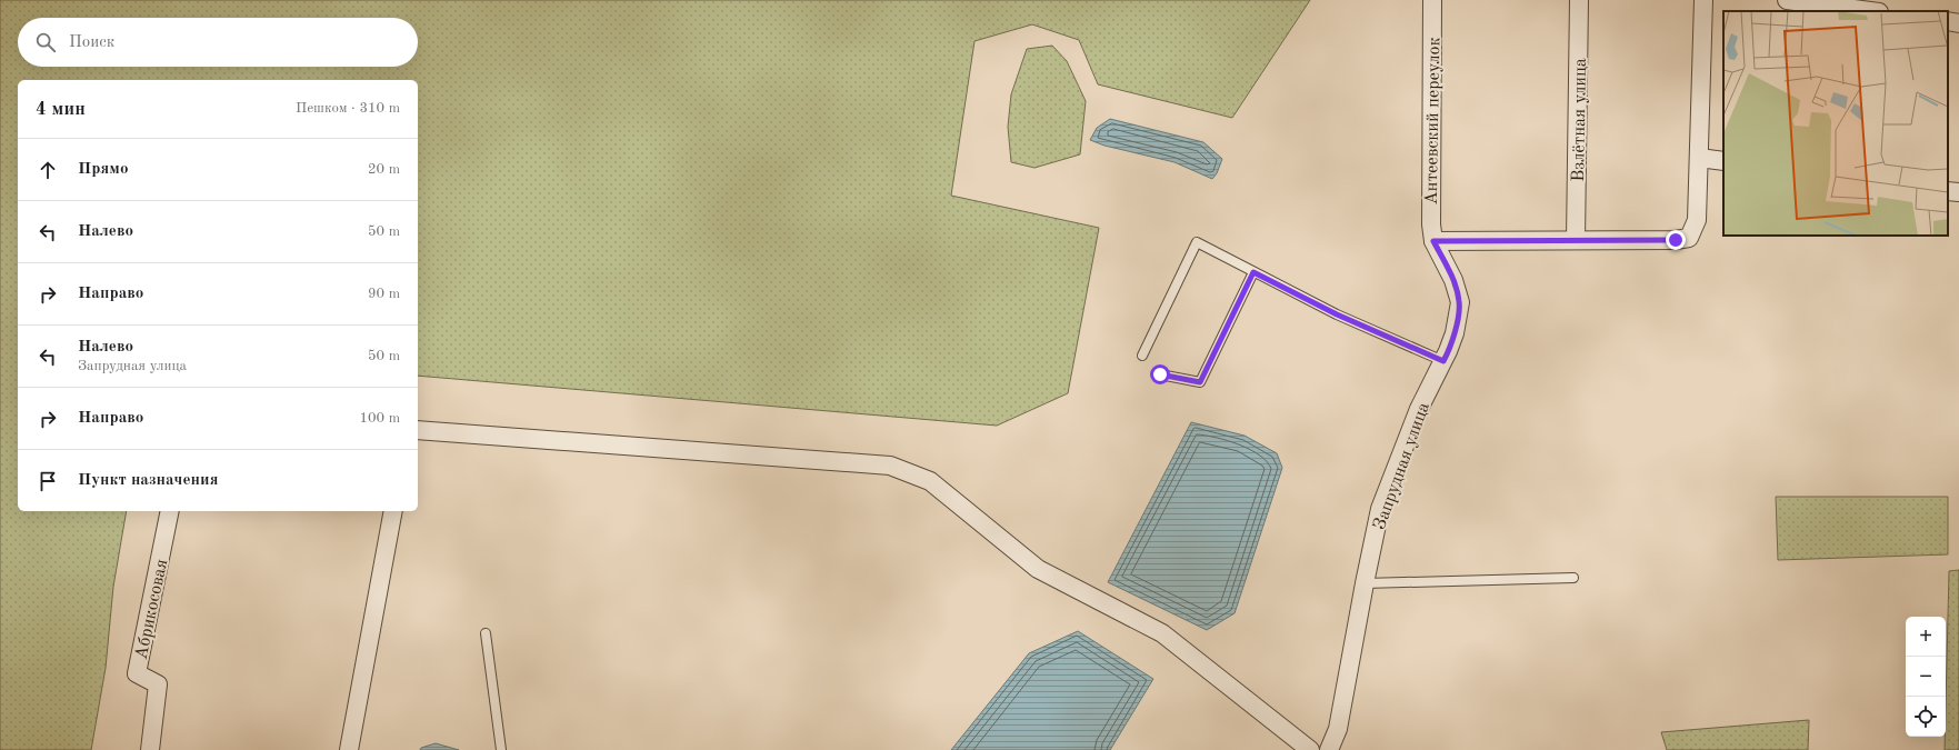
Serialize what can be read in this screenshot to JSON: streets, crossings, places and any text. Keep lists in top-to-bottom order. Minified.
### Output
{"streets":{"street":["Взлётная улица","Антеевский переулок","Запрудная улица","Абрикосовая"]},"crossings":[["Антеевский переулок","Запрудная улица"]],"page":{"search":"Поиск","heading":["4 мин","Пешком · 310 m"],"list":[["Прямо","20 m"],["Налево","50 m"],["Направо","90 m"],["Налево","Запрудная улица","50 m"],["Направо","100 m"],"Пункт назначения"],"map_buttons":["+","−"]}}
